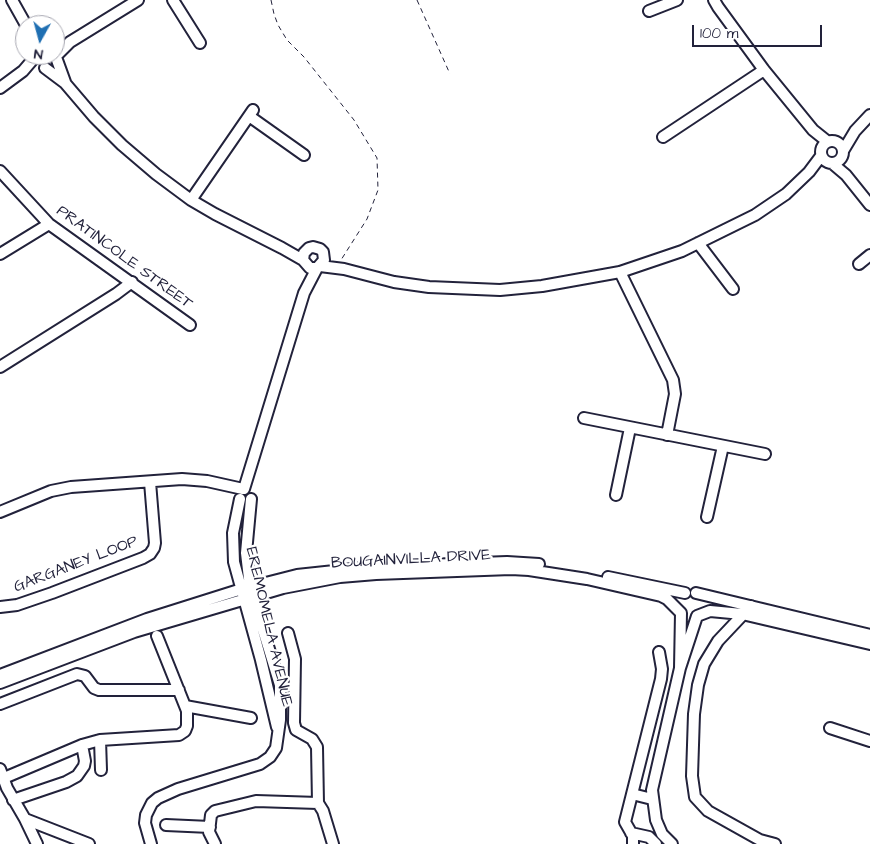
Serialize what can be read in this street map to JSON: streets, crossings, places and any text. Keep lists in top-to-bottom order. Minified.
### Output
{"streets":{"street":["PRATINCOLE STREET","BOUGAINVILLA DRIVE","GARGANEY LOOP","EREMOMELA AVENUE"]},"crossings":[["BOUGAINVILLA DRIVE","EREMOMELA AVENUE"]],"scale_bar":"100 m","north":"bottom"}
